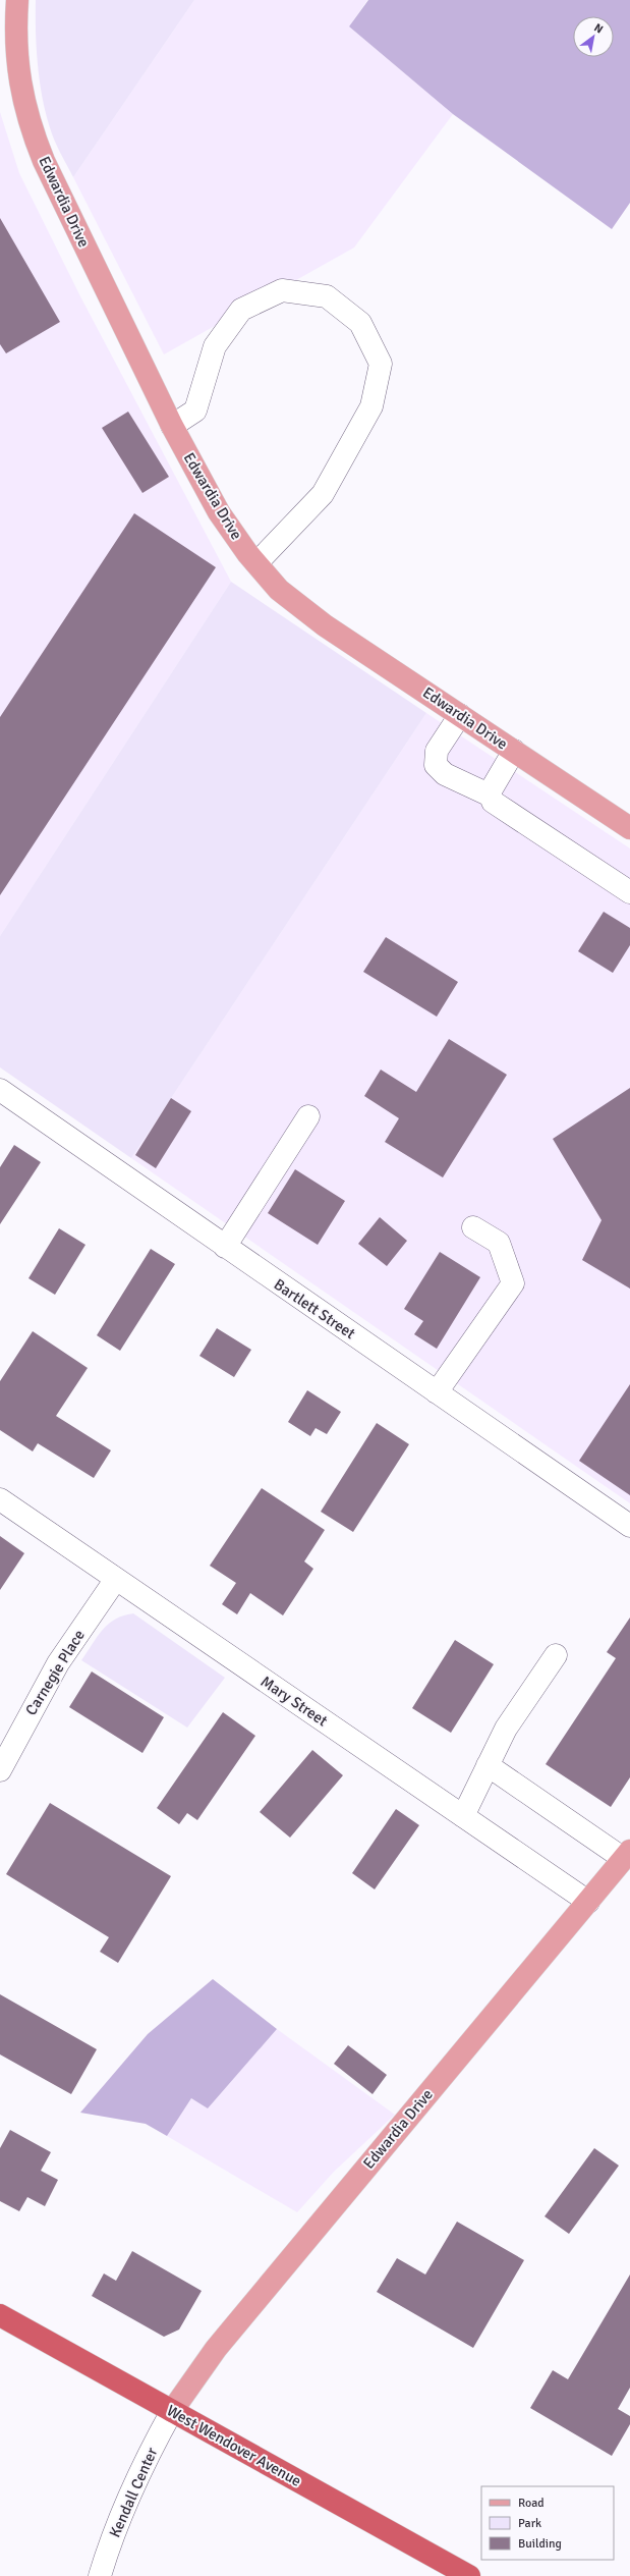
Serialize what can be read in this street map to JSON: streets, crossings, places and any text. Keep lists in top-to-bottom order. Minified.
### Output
{"streets":{"highway":["West Wendover Avenue"],"main road":["Edwardia Drive"],"street":["Bartlett Street","Carnegie Place","Mary Street","Kendall Center"]},"crossings":[["Edwardia Drive","Mary Street"],["Edwardia Drive","West Wendover Avenue"],["Edwardia Drive","Kendall Center"],["Carnegie Place","Mary Street"],["West Wendover Avenue","Kendall Center"]],"legend":["Road","Park","Building"],"north":"top right"}
